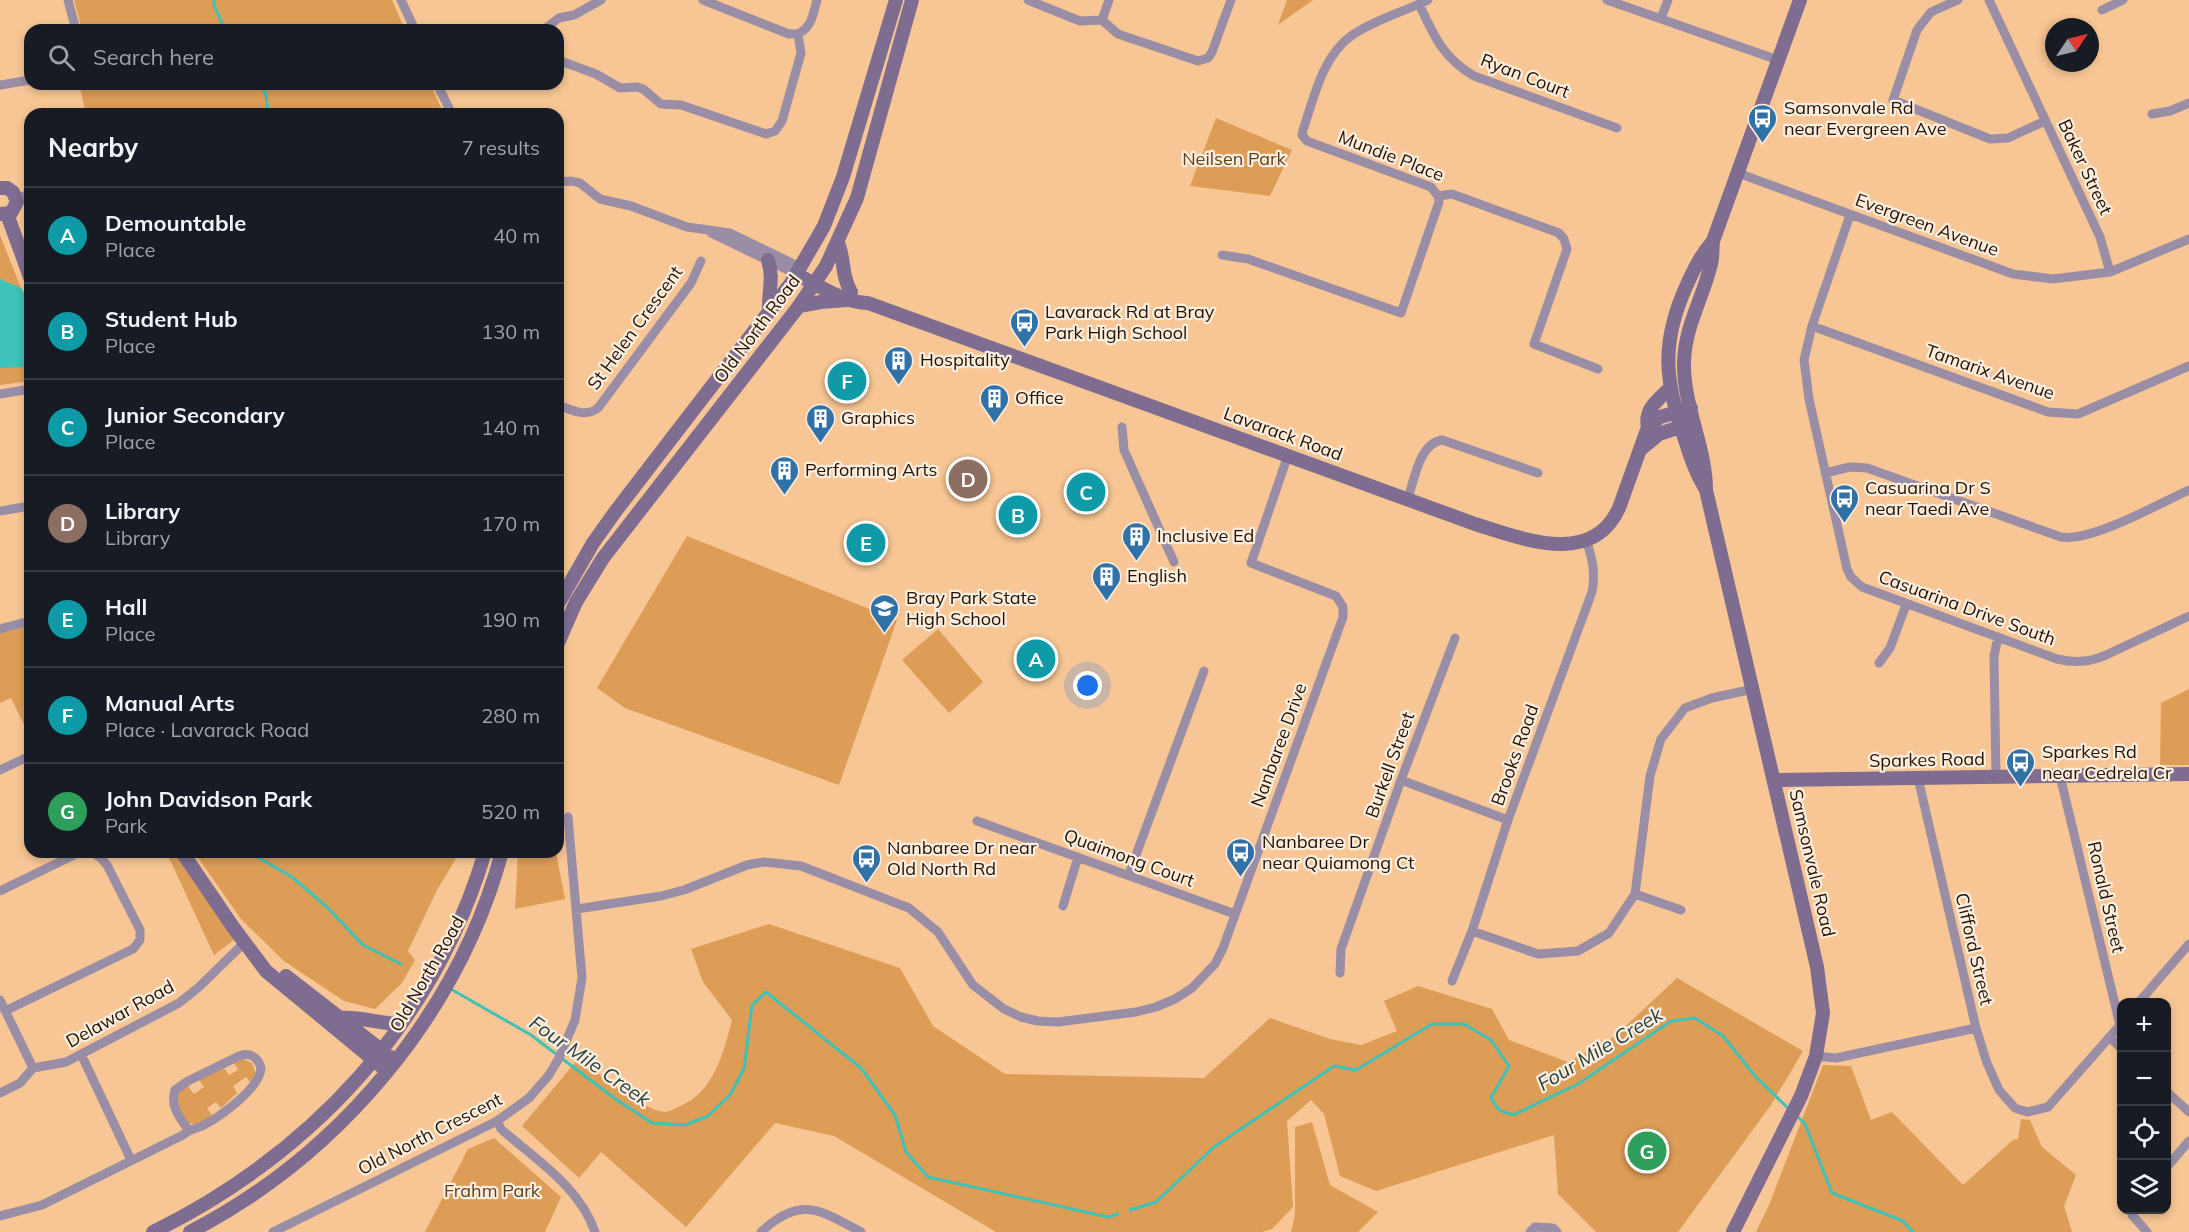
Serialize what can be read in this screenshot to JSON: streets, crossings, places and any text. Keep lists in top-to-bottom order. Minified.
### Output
{"streets":{"main road":["Old North Road","Lavarack Road","Sparkes Road","Samsonvale Road"],"street":["Ryan Court","Mundie Place","Baker Street","Evergreen Avenue","St Helen Crescent","Tamarix Avenue","Casuarina Drive South","Nanbaree Drive","Brooks Road","Burkell Street","Quaimong Court","Ronald Street","Clifford Street","Delawar Road","Old North Crescent"]},"crossings":[["Ryan Court","Mundie Place"],["Baker Street","Evergreen Avenue"],["Evergreen Avenue","Casuarina Drive South"],["Evergreen Avenue","Samsonvale Road"],["Old North Road","Lavarack Road"],["Tamarix Avenue","Casuarina Drive South"],["Lavarack Road","Nanbaree Drive"],["Lavarack Road","Brooks Road"],["Lavarack Road","Samsonvale Road"],["Nanbaree Drive","Quaimong Court"],["Nanbaree Drive","Old North Crescent"],["Sparkes Road","Samsonvale Road"],["Sparkes Road","Ronald Street"],["Sparkes Road","Clifford Street"]],"water":["Four Mile Creek"],"parks":["Neilsen Park","Frahm Park"],"places":{"bus stop":["Samsonvale Rd near Evergreen Ave","Lavarack Rd at Bray Park High School","Casuarina Dr S near Taedi Ave","Sparkes Rd near Cedrela Cr","Nanbaree Dr near Quiamong Ct","Nanbaree Dr near Old North Rd"],"building":["Hospitality","Office","Graphics","Performing Arts","Inclusive Ed","English"],"school or university":["Bray Park State High School"]},"north":"top right","page":{"search":"Search here","heading":["Nearby","7 results"],"list":[{"mark":"A","name":"Demountable","note":"Place","value":"40 m"},{"mark":"B","name":"Student Hub","note":"Place","value":"130 m"},{"mark":"C","name":"Junior Secondary","note":"Place","value":"140 m"},{"mark":"D","name":"Library","note":"Library","value":"170 m"},{"mark":"E","name":"Hall","note":"Place","value":"190 m"},{"mark":"F","name":"Manual Arts","note":"Place · Lavarack Road","value":"280 m"},{"mark":"G","name":"John Davidson Park","note":"Park","value":"520 m"}],"pins":["F","D","C","B","E","A","G"],"map_buttons":["+","−"]}}
